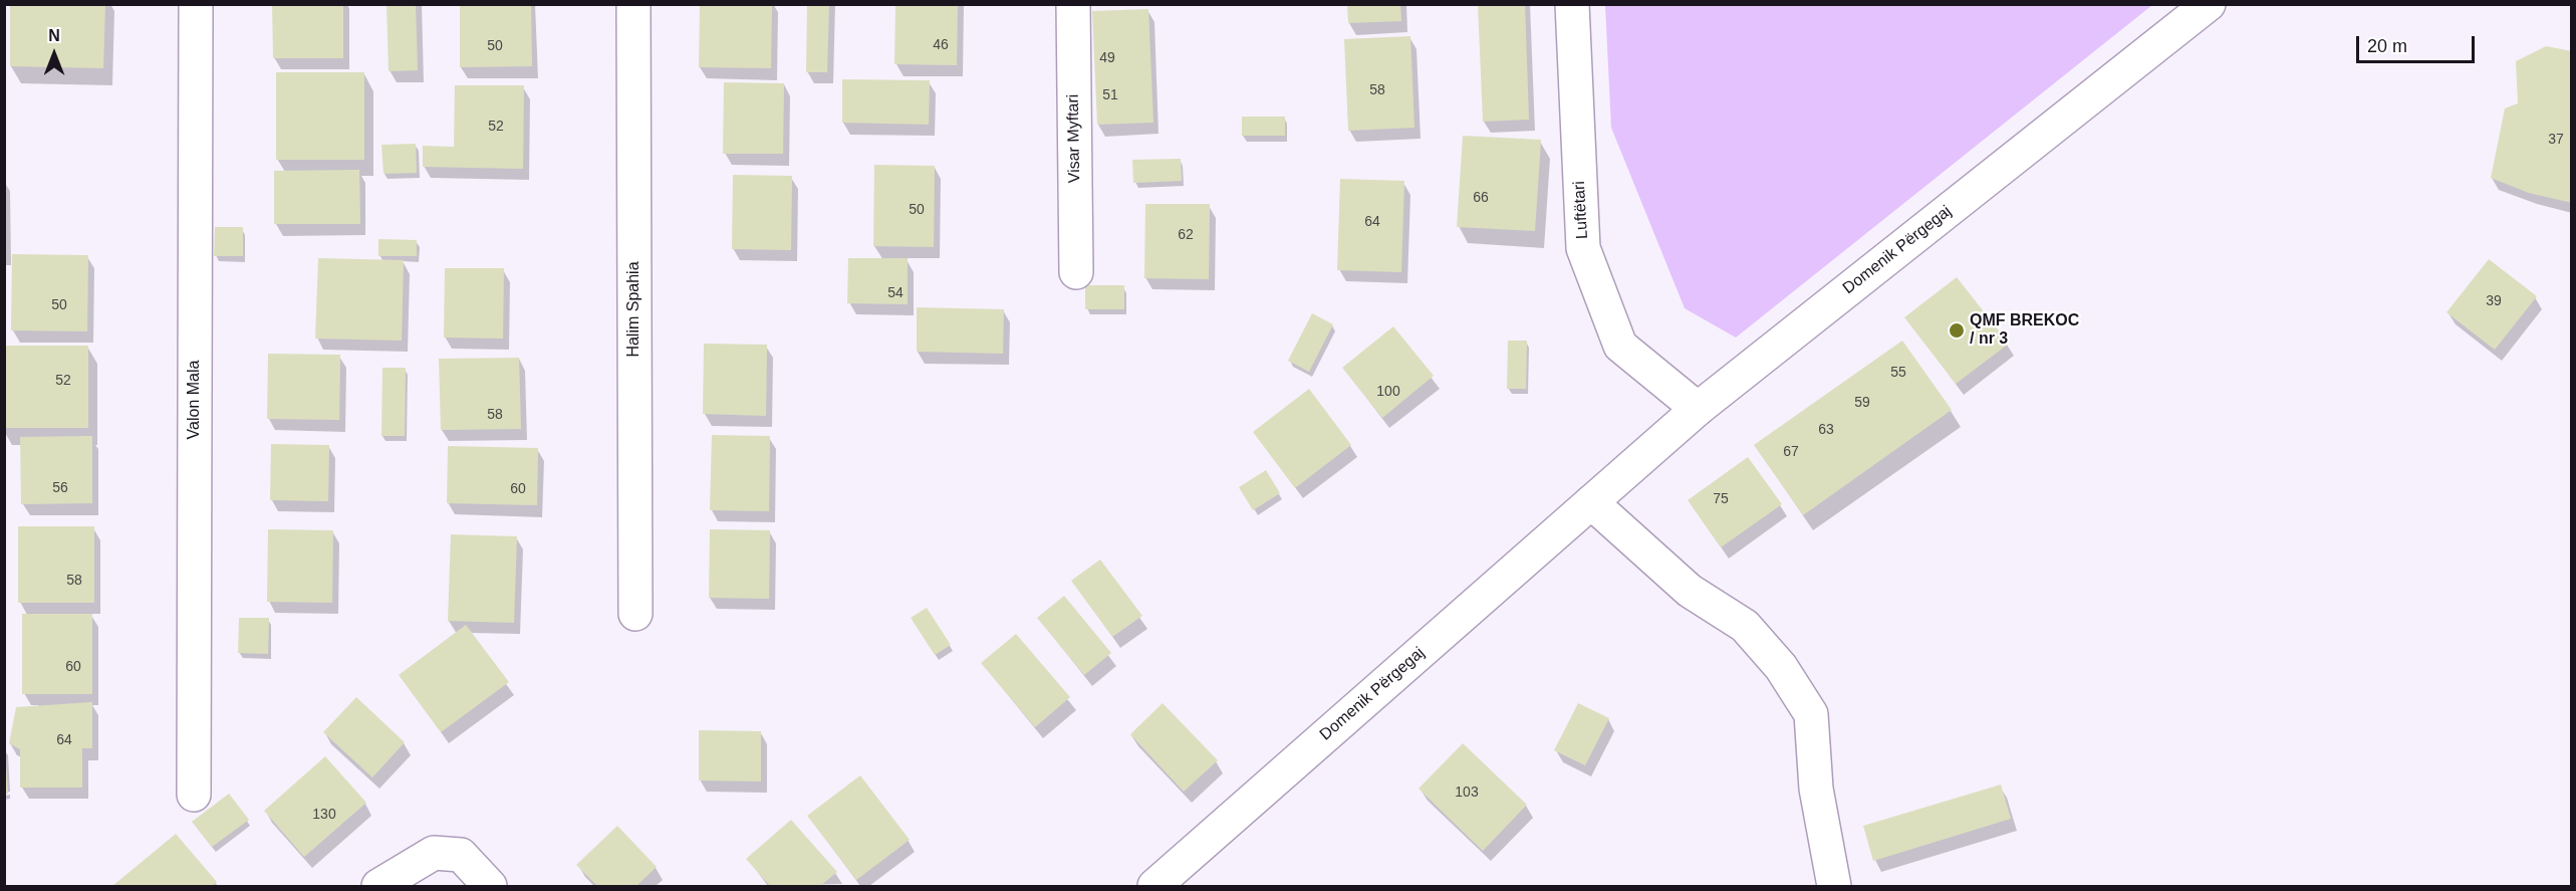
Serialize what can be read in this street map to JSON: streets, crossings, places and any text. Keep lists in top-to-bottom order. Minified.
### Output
{"streets":{"street":["Visar Myftari","Luftëtari","Domenik Përgegaj","Halim Spahia","Valon Mala"]},"crossings":[["Luftëtari","Domenik Përgegaj"]],"places":["QMF BREKOC / nr 3"],"house_numbers":["46","50","49","58","51","52","37","66","50","64","62","54","39","50","55","52","100","59","58","63","67","56","60","75","58","60","64","103","130"],"scale_bar":"20 m","north":"top"}
